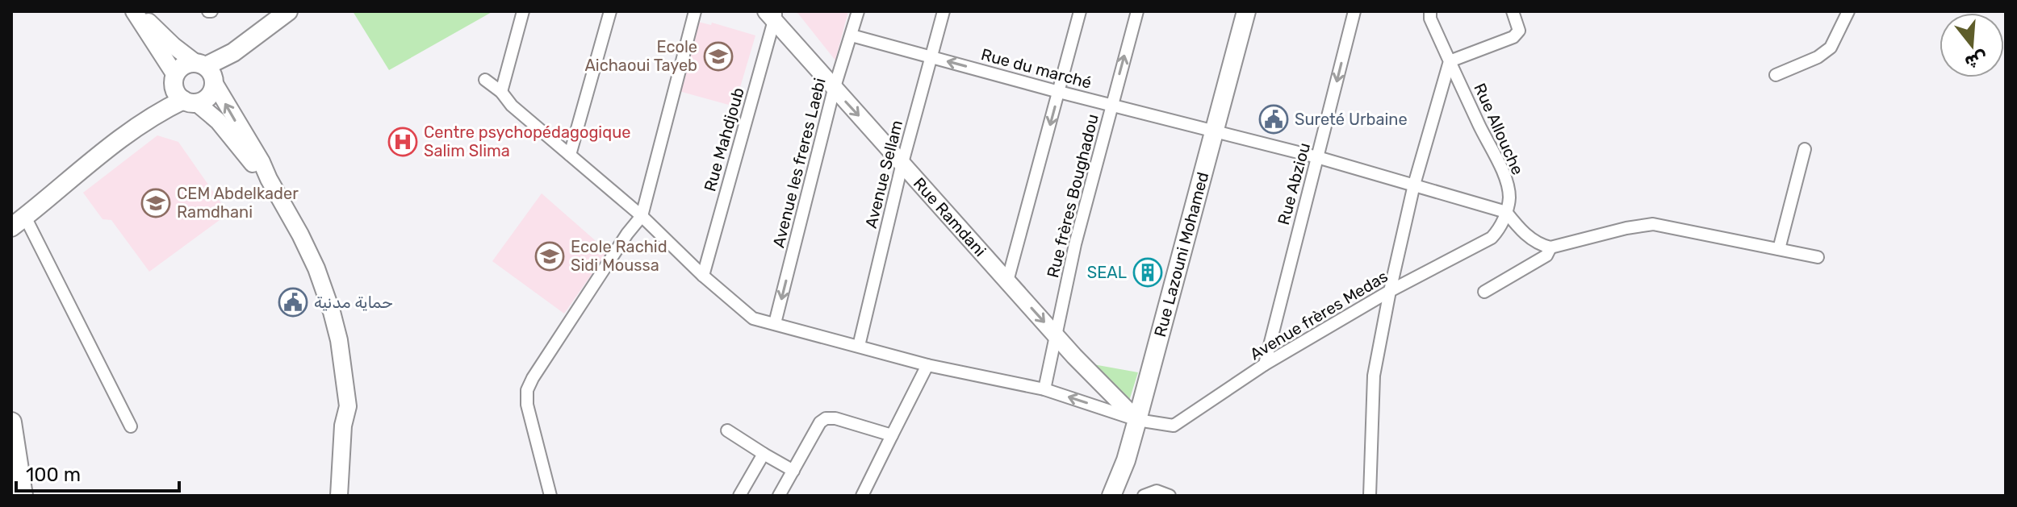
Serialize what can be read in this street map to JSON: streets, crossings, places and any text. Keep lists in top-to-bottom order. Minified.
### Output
{"streets":{"main road":["Rue Ramdani","Rue Lazouni Mohamed"],"street":["Rue du marché","Rue Allouche","Rue Mahdjoub","Avenue les freres Laebi","Avenue Sellam","Rue Abziou","Rue frères Boughadou","Avenue frères Medas"]},"crossings":[["Rue du marché","Rue Allouche"],["Rue du marché","Avenue les freres Laebi"],["Rue du marché","Avenue Sellam"],["Rue du marché","Rue Abziou"],["Rue du marché","Rue frères Boughadou"],["Rue du marché","Rue Lazouni Mohamed"],["Rue du marché","Avenue frères Medas"],["Rue Allouche","Avenue frères Medas"],["Rue Mahdjoub","Rue Ramdani"],["Rue Mahdjoub","Avenue frères Medas"],["Avenue les freres Laebi","Rue Ramdani"],["Avenue les freres Laebi","Avenue frères Medas"],["Avenue Sellam","Rue Ramdani"],["Avenue Sellam","Avenue frères Medas"],["Rue Abziou","Avenue frères Medas"],["Rue frères Boughadou","Rue Ramdani"],["Rue frères Boughadou","Avenue frères Medas"],["Rue Ramdani","Rue Lazouni Mohamed"],["Rue Ramdani","Avenue frères Medas"],["Rue Lazouni Mohamed","Avenue frères Medas"]],"one_way":["Avenue les freres Laebi","Rue Abziou"],"places":{"school or university":["Ecole Aichaoui Tayeb","CEM Abdelkader Ramdhani","Ecole Rachid Sidi Moussa"],"public building":["Sureté Urbaine","حماية مدنية"],"hospital":["Centre psychopédagogique Salim Slima"],"building":["SEAL"]},"scale_bar":"100 m","north":"bottom"}
